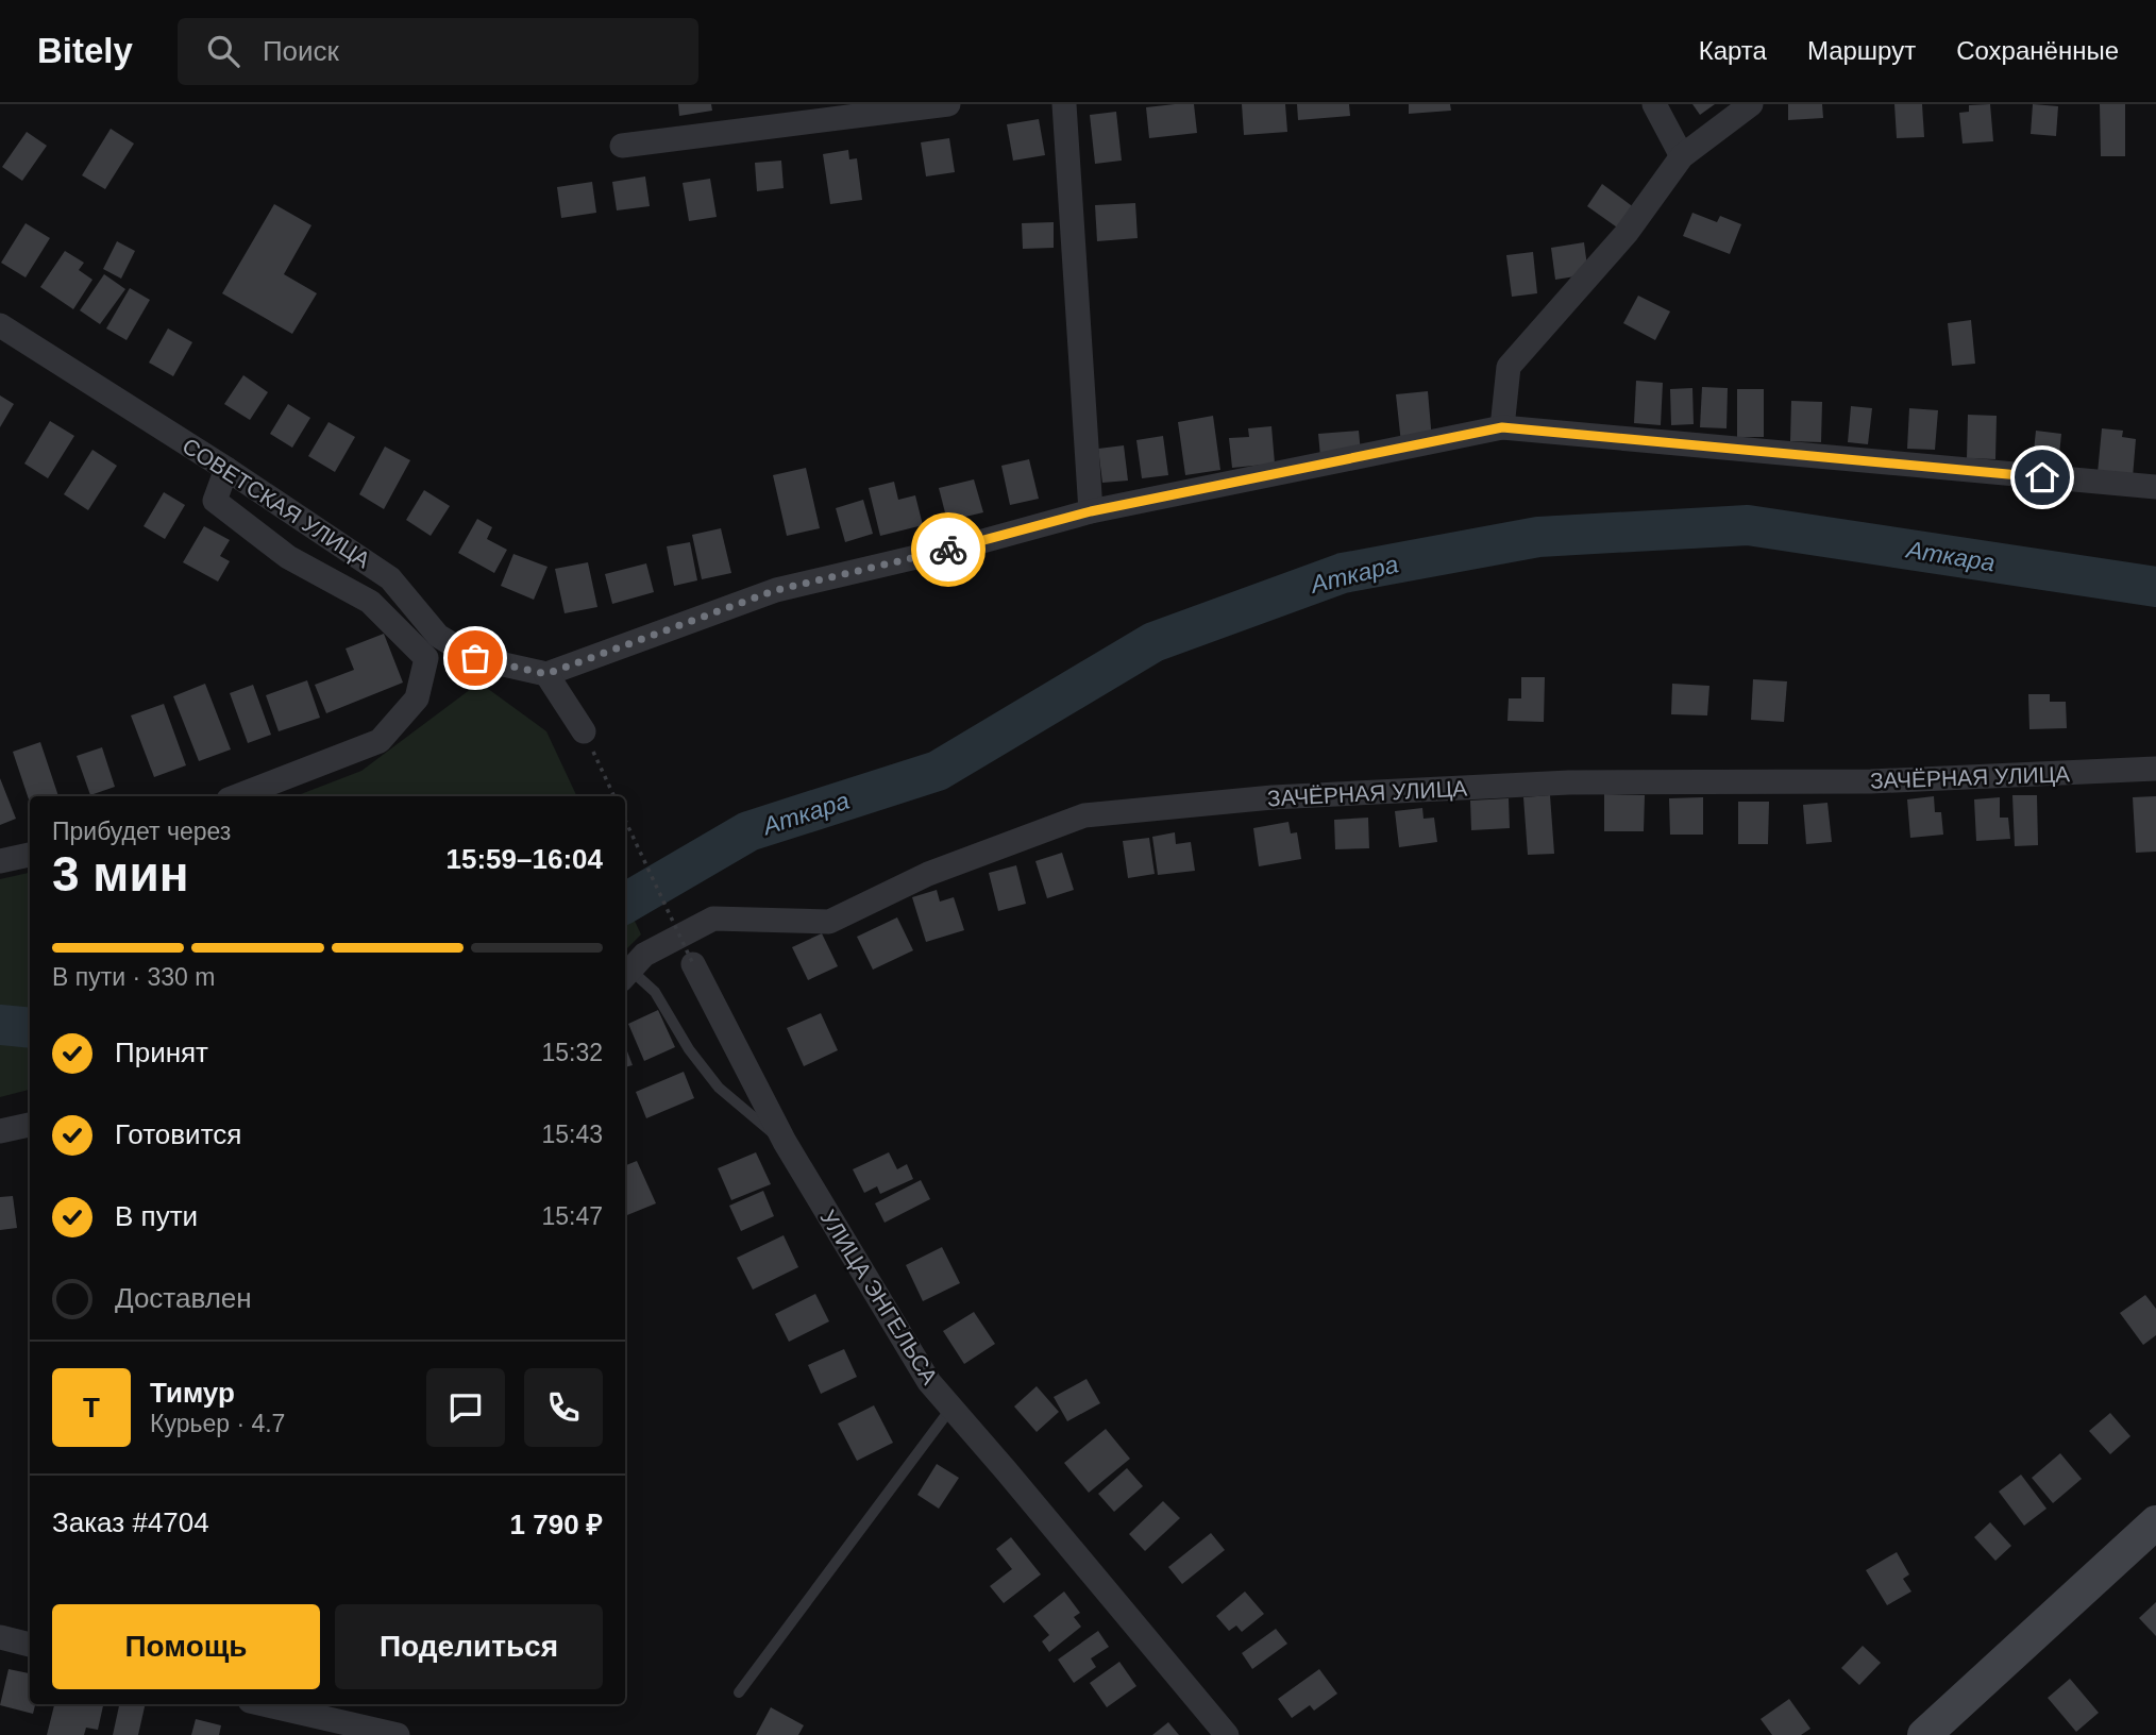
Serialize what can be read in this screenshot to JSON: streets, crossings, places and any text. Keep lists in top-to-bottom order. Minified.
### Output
{"streets":{"street":["СОВЕТСКАЯ УЛИЦА","ЗАЧЁРНАЯ УЛИЦА","УЛИЦА ЭНГЕЛЬСА"]},"water":["Аткара"],"page":{"header":"Bitely","search":"Поиск","nav":["Карта","Маршрут","Сохранённые"],"heading":["3 мин","Прибудет через","15:59–16:04"],"panel":["Тимур","Курьер · 4.7","Заказ #4704","1 790 ₽"],"bar":"В пути · 330 m","list":[["Принят","15:32"],["Готовится","15:43"],["В пути","15:47"],"Доставлен"],"round":"Т","buttons":["Помощь","Поделиться"]}}
